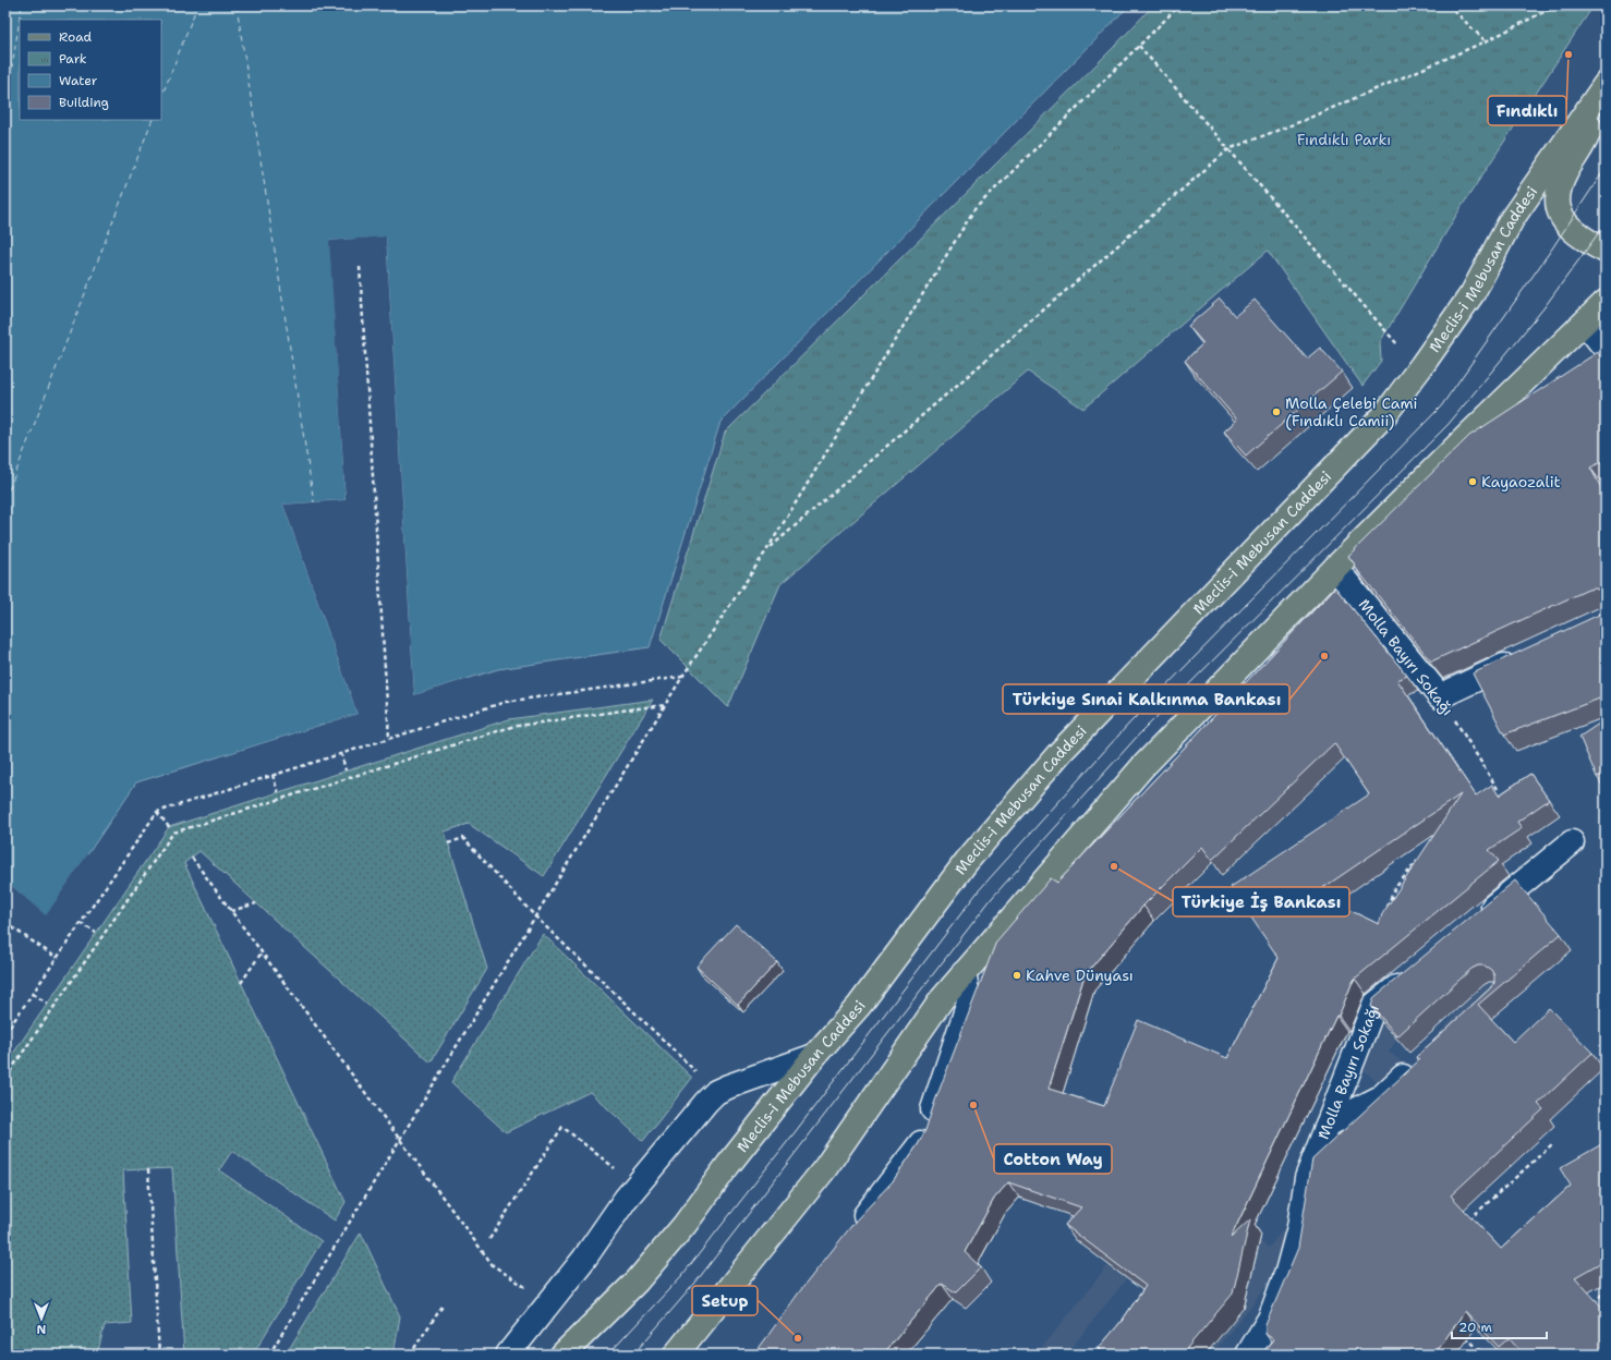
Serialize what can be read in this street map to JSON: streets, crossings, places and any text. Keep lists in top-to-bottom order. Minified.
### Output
{"streets":{"main road":["Meclis-i Mebusan Caddesi"],"street":["Molla Bayırı Sokağı"]},"parks":["Fındıklı Parkı"],"places":["Fındıklı","Molla Çelebi Cami (Fındıklı Camii)","Kayaozalit","Türkiye Sınai Kalkınma Bankası","Türkiye İş Bankası","Kahve Dünyası","Cotton Way","Setup"],"legend":["Road","Park","Water","Building"],"scale_bar":"20 m","north":"bottom"}
